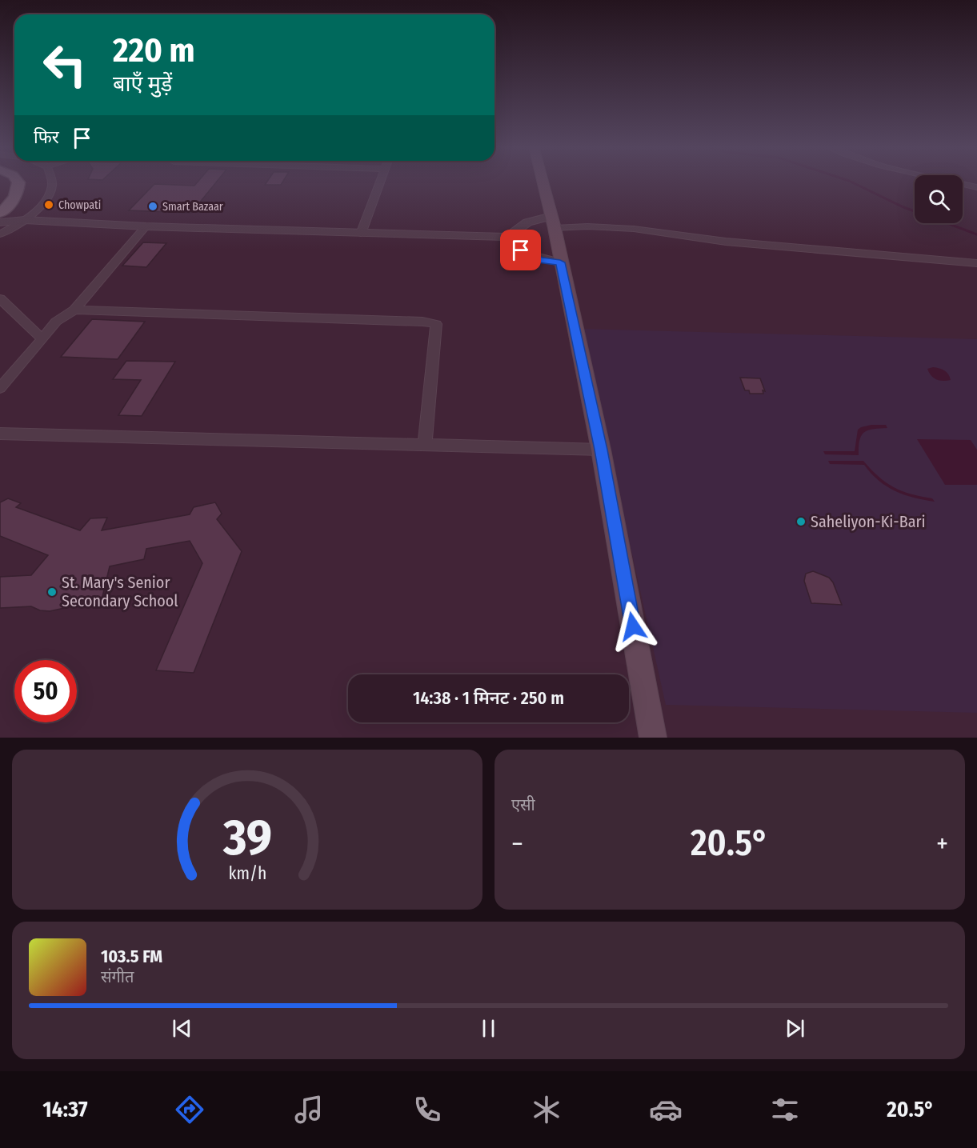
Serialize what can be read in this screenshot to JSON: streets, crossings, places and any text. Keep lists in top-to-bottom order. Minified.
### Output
{"places":["Chowpati","Smart Bazaar","Saheliyon-Ki-Bari","St. Mary's Senior Secondary School"],"page":{"turn":["220 m","बाएँ मुड़ें"],"then":"फिर","limit":"50","trip":"14:38 · 1 मिनट · 250 m","tile":"एसी","heat":["−","20.5°","+"],"song":["103.5 FM","संगीत"],"tabs":["14:37","20.5°"],"gauge":["39","km/h"]}}
